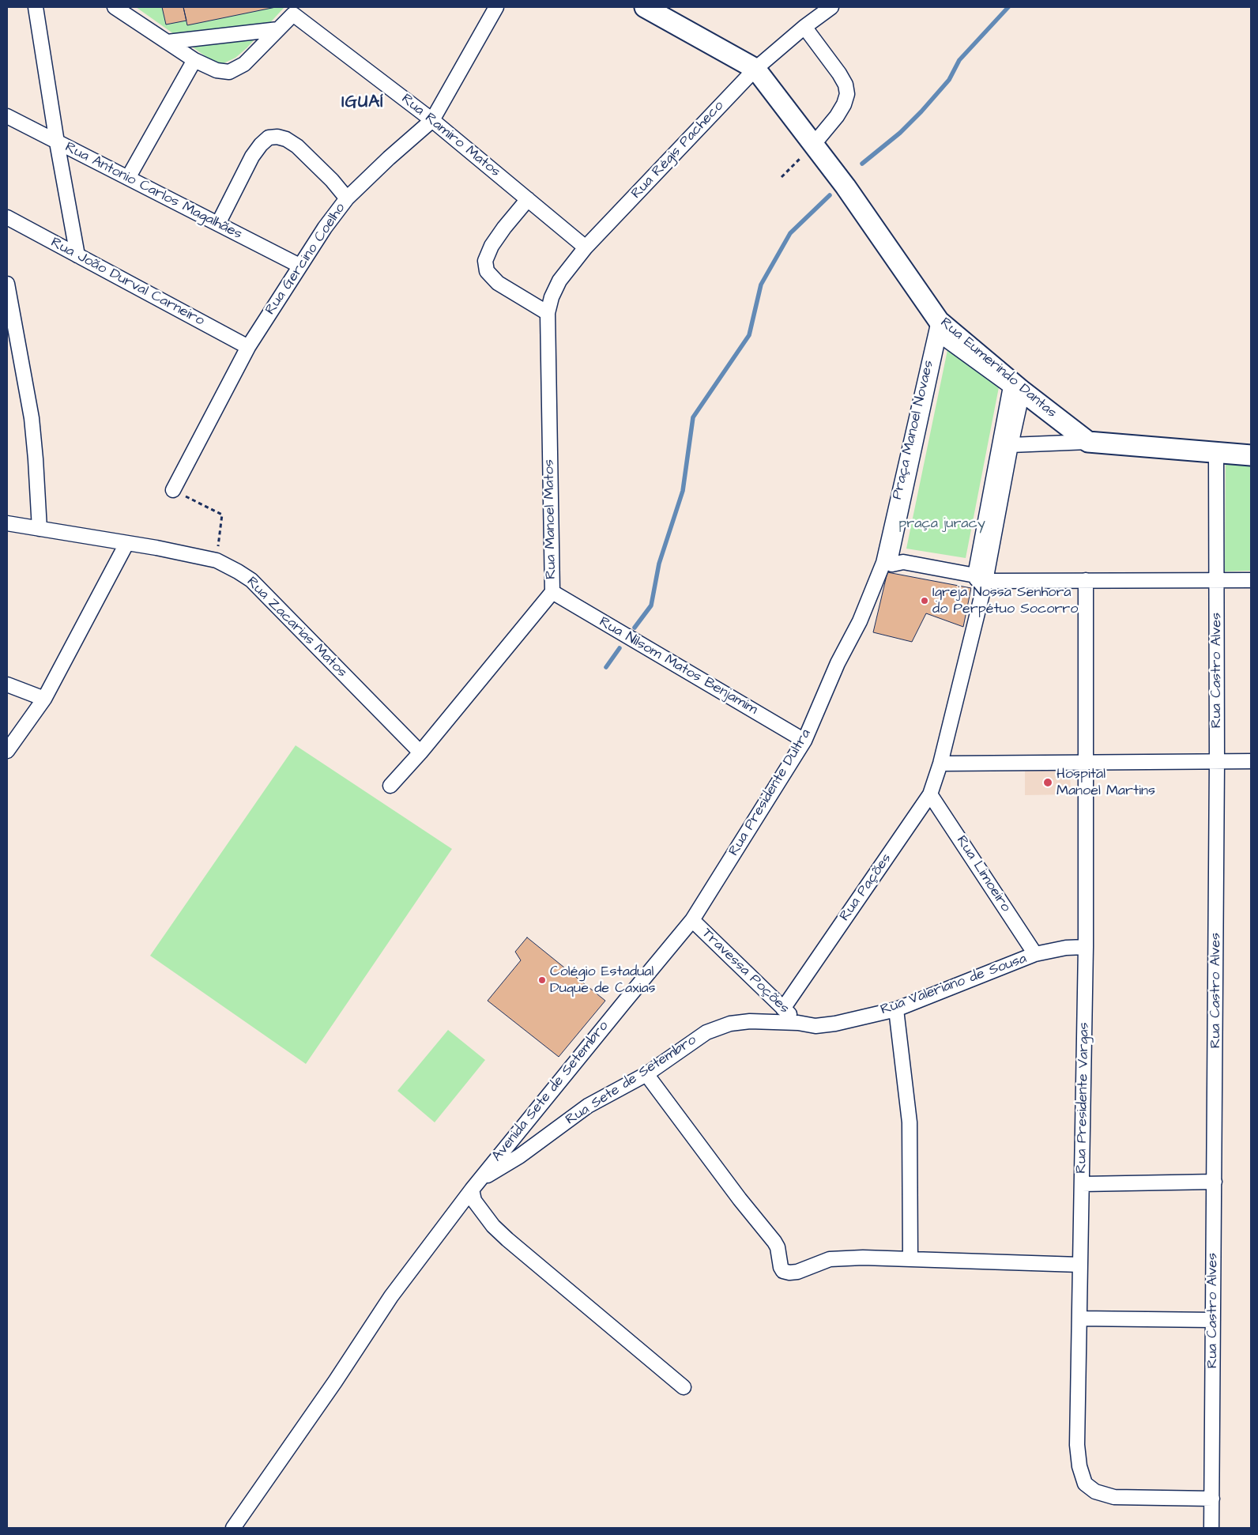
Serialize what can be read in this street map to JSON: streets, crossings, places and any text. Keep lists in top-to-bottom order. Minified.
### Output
{"streets":{"street":["Rua Ramiro Matos","Rua Régis Pacheco","Rua Antonio Carlos Magalhães","Rua Gercino Coelho","Rua João Durval Carneiro","Rua Eumerindo Dantas","Praça Manoel Novaes","Rua Manoel Matos","Rua Zacarias Matos","Rua Nilsom Matos Benjamim","Rua Castro Alves","Rua Presidente Dultra","Rua Limoeiro","Rua Pações","Travessa Poções","Rua Valeriano de Sousa","Rua Sete de Setembro","Avenida Sete de Setembro","Rua Presidente Vargas"]},"crossings":[["Rua Ramiro Matos","Rua Régis Pacheco"],["Rua Ramiro Matos","Rua Gercino Coelho"],["Rua Régis Pacheco","Rua Eumerindo Dantas"],["Rua Régis Pacheco","Rua Manoel Matos"],["Rua Antonio Carlos Magalhães","Rua Gercino Coelho"],["Rua Gercino Coelho","Rua João Durval Carneiro"],["Rua Eumerindo Dantas","Praça Manoel Novaes"],["Praça Manoel Novaes","Rua Presidente Dultra"],["Rua Manoel Matos","Rua Zacarias Matos"],["Rua Manoel Matos","Rua Nilsom Matos Benjamim"],["Rua Nilsom Matos Benjamim","Rua Presidente Dultra"],["Rua Castro Alves","Rua Presidente Vargas"],["Rua Presidente Dultra","Travessa Poções"],["Rua Presidente Dultra","Avenida Sete de Setembro"],["Rua Limoeiro","Rua Pações"],["Rua Limoeiro","Rua Valeriano de Sousa"],["Rua Pações","Travessa Poções"],["Travessa Poções","Rua Valeriano de Sousa"],["Travessa Poções","Rua Sete de Setembro"],["Rua Valeriano de Sousa","Rua Sete de Setembro"],["Rua Valeriano de Sousa","Rua Presidente Vargas"],["Rua Sete de Setembro","Avenida Sete de Setembro"]],"districts":["IGUAÍ"],"parks":["praça juracy"],"places":["Igreja Nossa Senhora do Perpétuo Socorro","Hospital Manoel Martins","Colégio Estadual Duque de Caxias"]}
